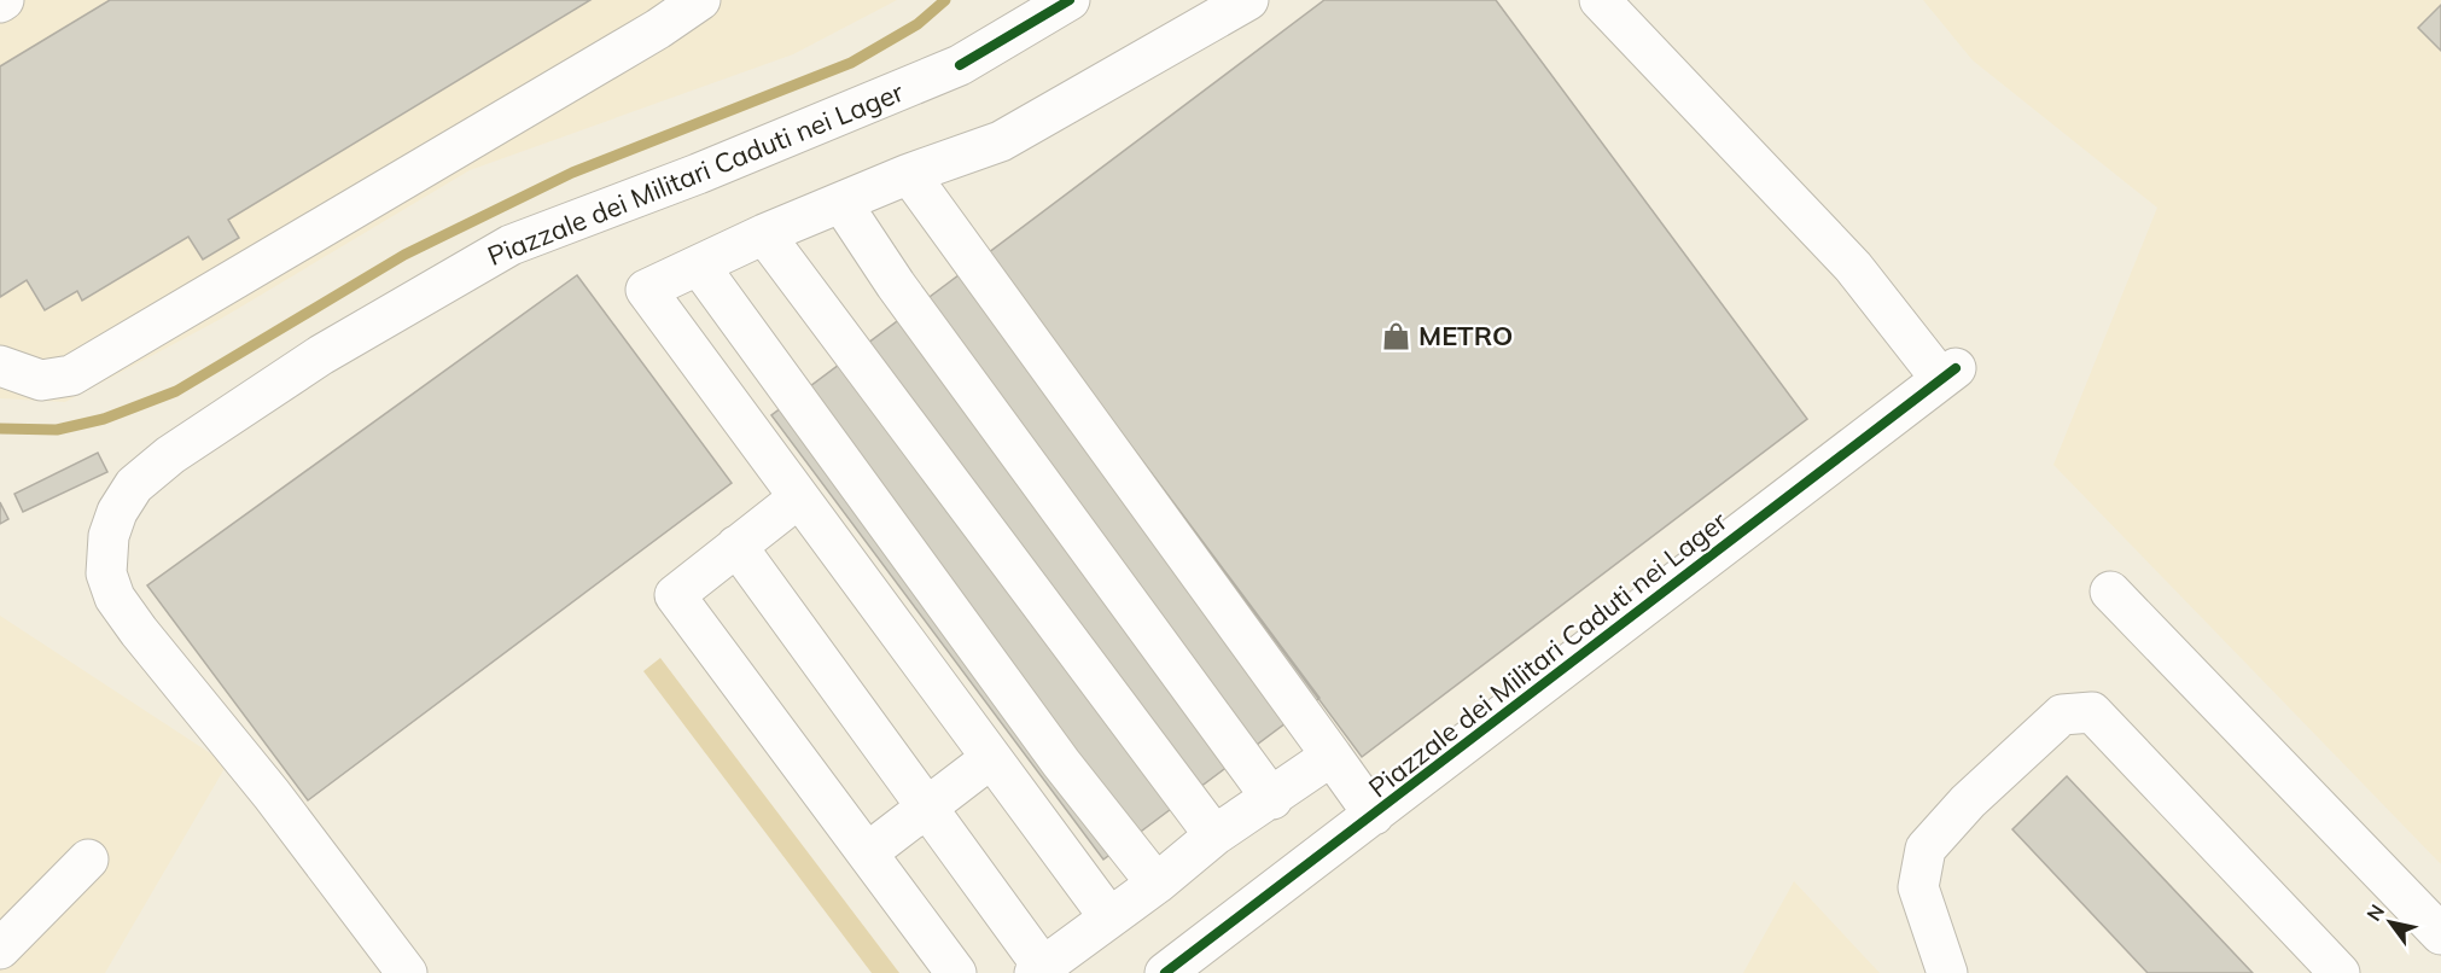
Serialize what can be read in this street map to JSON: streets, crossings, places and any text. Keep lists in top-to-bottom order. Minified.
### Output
{"streets":{"street":["Piazzale dei Militari Caduti nei Lager"]},"places":{"shop":["METRO"]},"north":"top left"}
